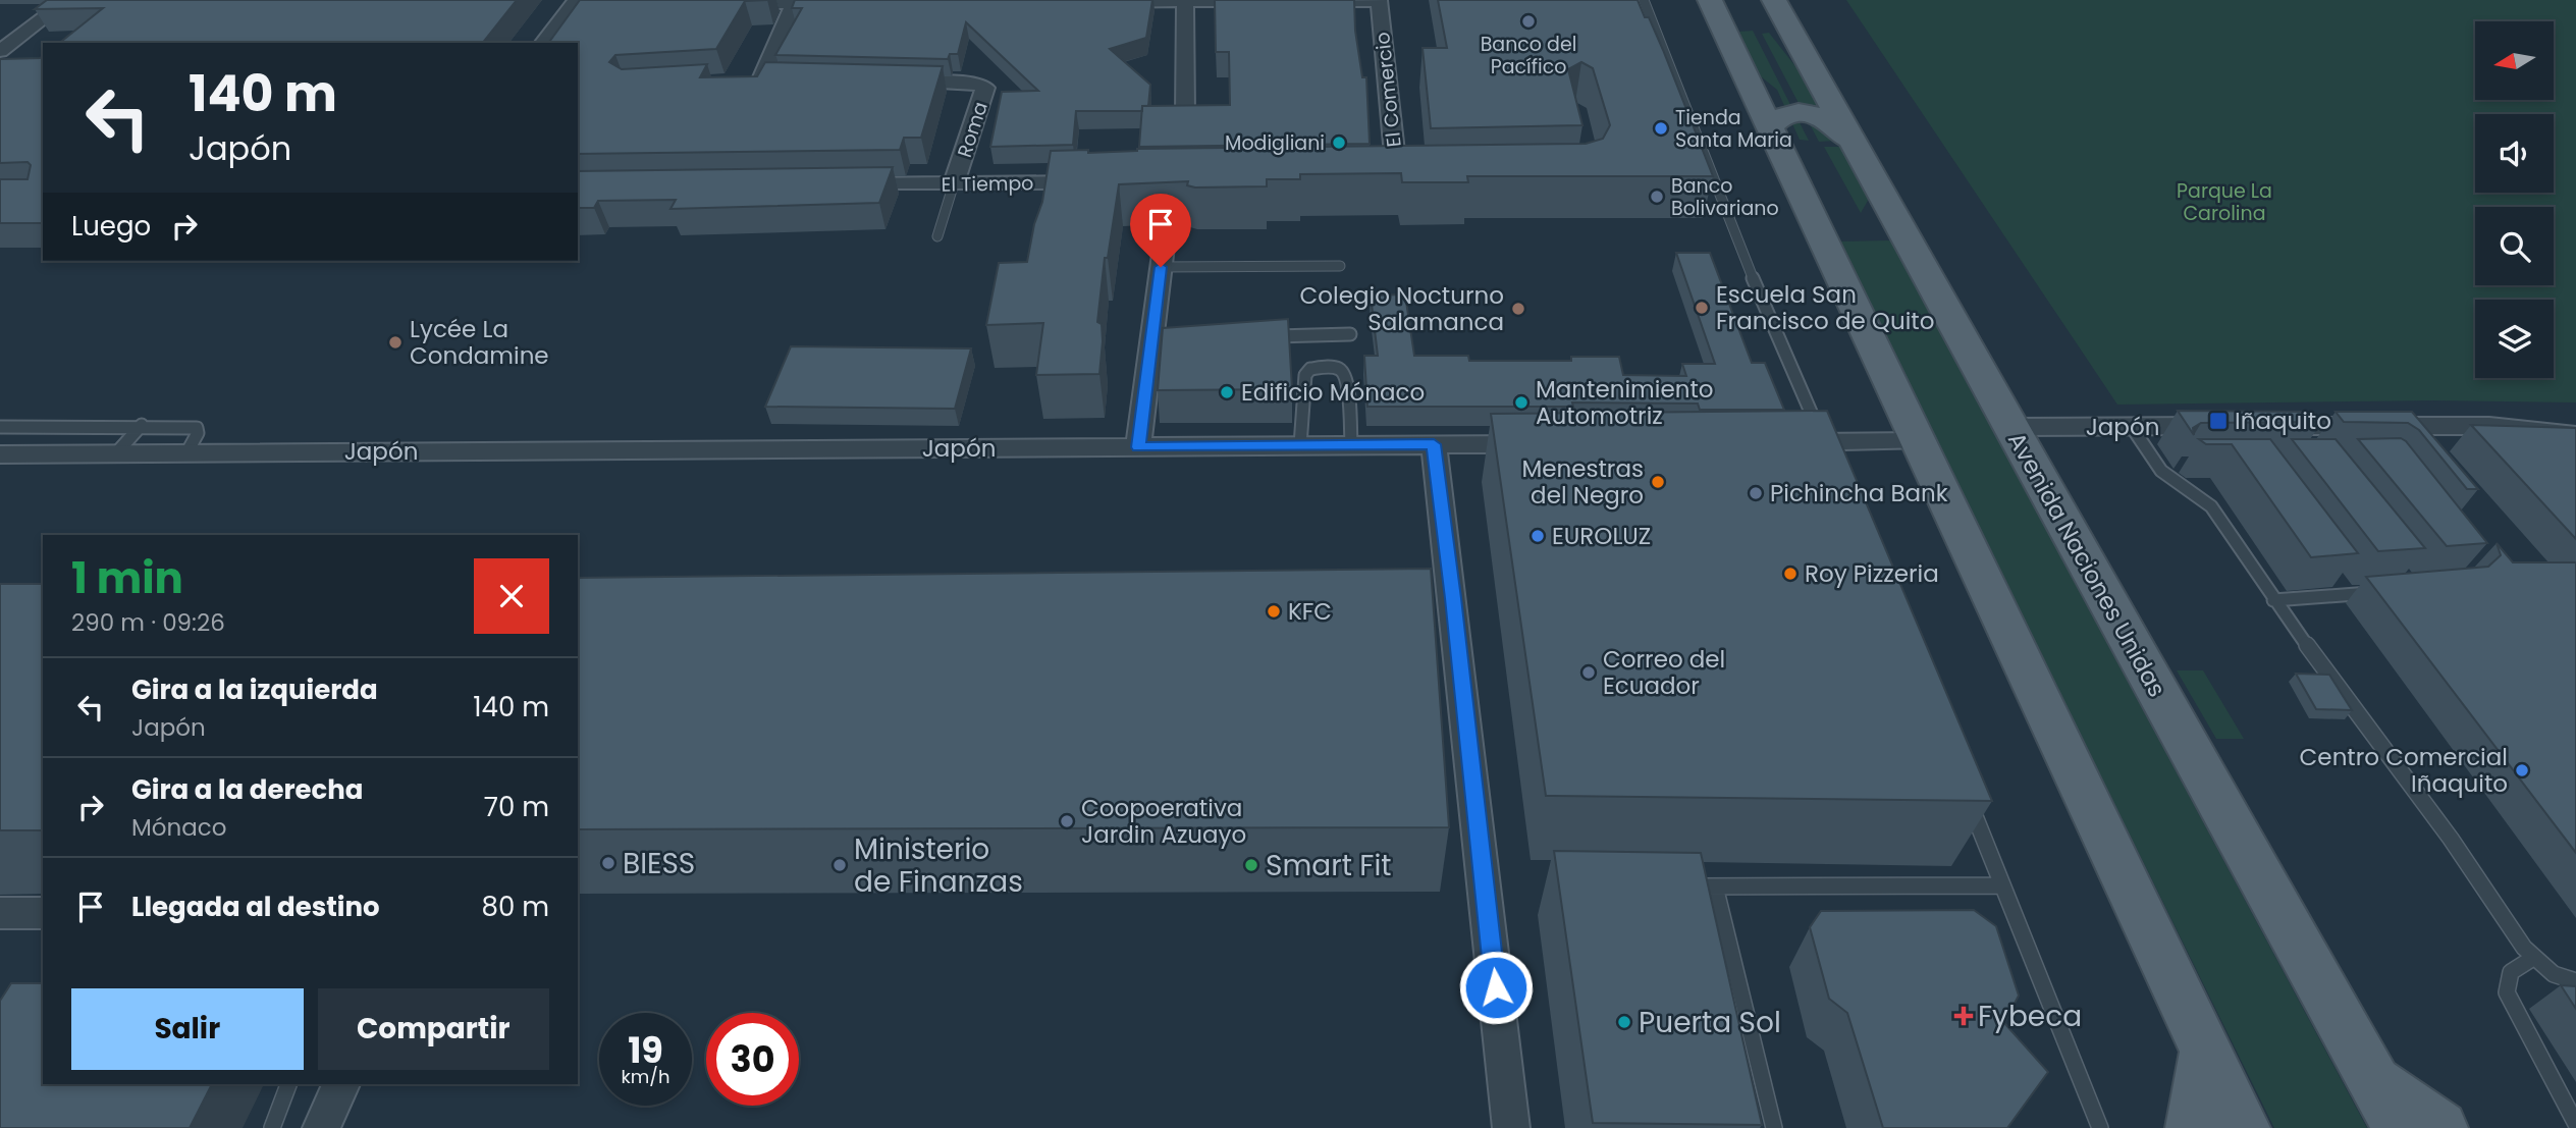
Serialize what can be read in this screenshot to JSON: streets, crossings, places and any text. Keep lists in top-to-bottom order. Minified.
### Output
{"streets":{"main road":["Avenida Naciones Unidas"],"street":["El Comercio","Roma","El Tiempo","Japón"]},"crossings":[["Roma","El Tiempo"],["Japón","Avenida Naciones Unidas"]],"parks":["Parque La Carolina"],"places":{"other":["Banco del Pacífico","Tienda Santa Maria","Modigliani","Banco Bolivariano","Escuela San Francisco de Quito","Colegio Nocturno Salamanca","Lycée La Condamine","Edificio Mónaco","Mantenimiento Automotriz","Menestras del Negro","Pichincha Bank","EUROLUZ","Roy Pizzeria","KFC","Correo del Ecuador","Centro Comercial Iñaquito","Coopoerativa Jardin Azuayo","BIESS","Ministerio de Finanzas","Smart Fit","Puerta Sol"],"transit":["Iñaquito"],"health":["Fybeca"]},"north":"left","page":{"turn":["140 m","Japón"],"then":"Luego","heading":["1 min","290 m · 09:26"],"list":[{"name":"Gira a la izquierda","note":"Japón","value":"140 m"},{"name":"Gira a la derecha","note":"Mónaco","value":"70 m"},{"name":"Llegada al destino","value":"80 m"}],"buttons":["Salir","Compartir"],"speed":"19 km/h","limit":"30"}}
